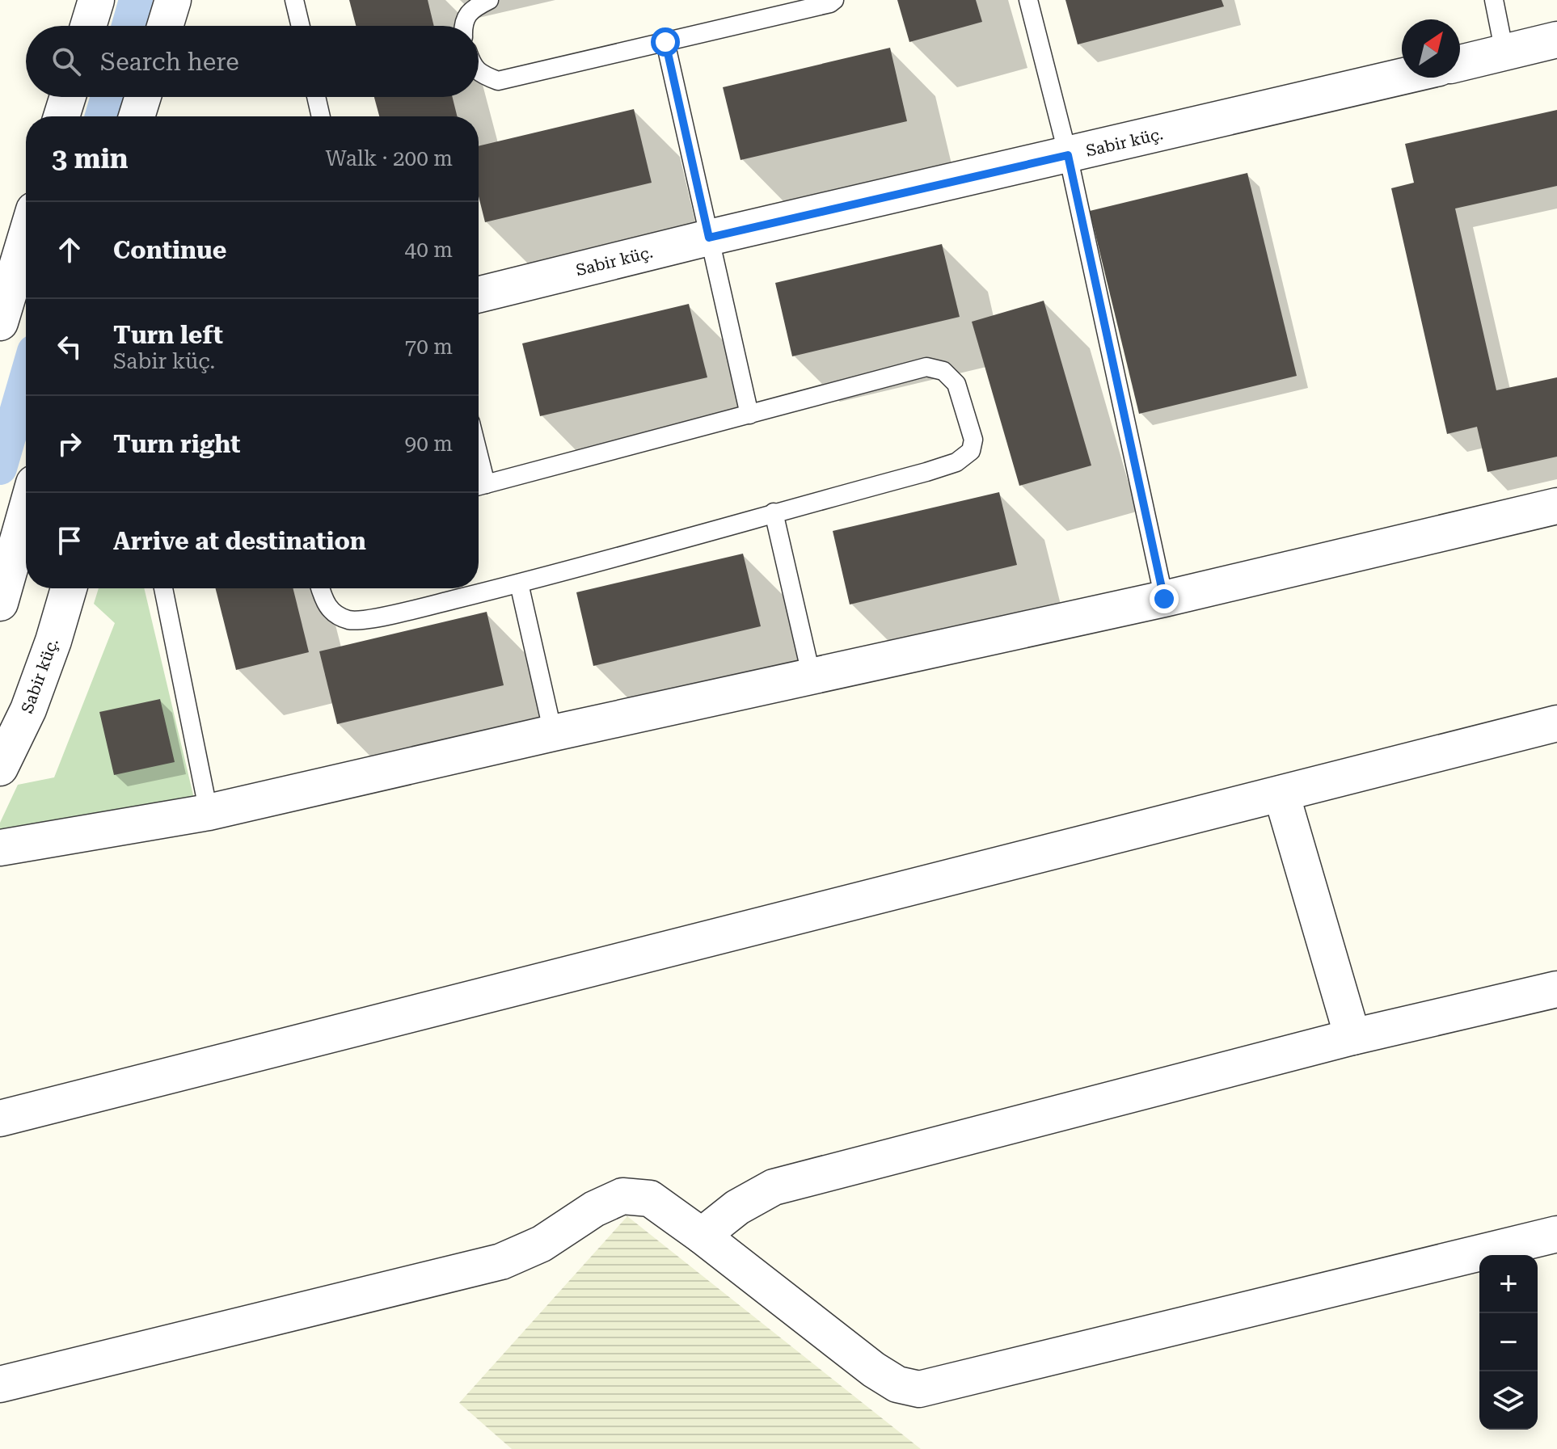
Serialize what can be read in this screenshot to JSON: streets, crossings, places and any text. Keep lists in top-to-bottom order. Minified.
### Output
{"streets":{"street":["Sabir küç."]},"north":"top right","page":{"search":"Search here","heading":["3 min","Walk · 200 m"],"list":[["Continue","40 m"],["Turn left","Sabir küç.","70 m"],["Turn right","90 m"],"Arrive at destination"],"map_buttons":["+","−"]}}
